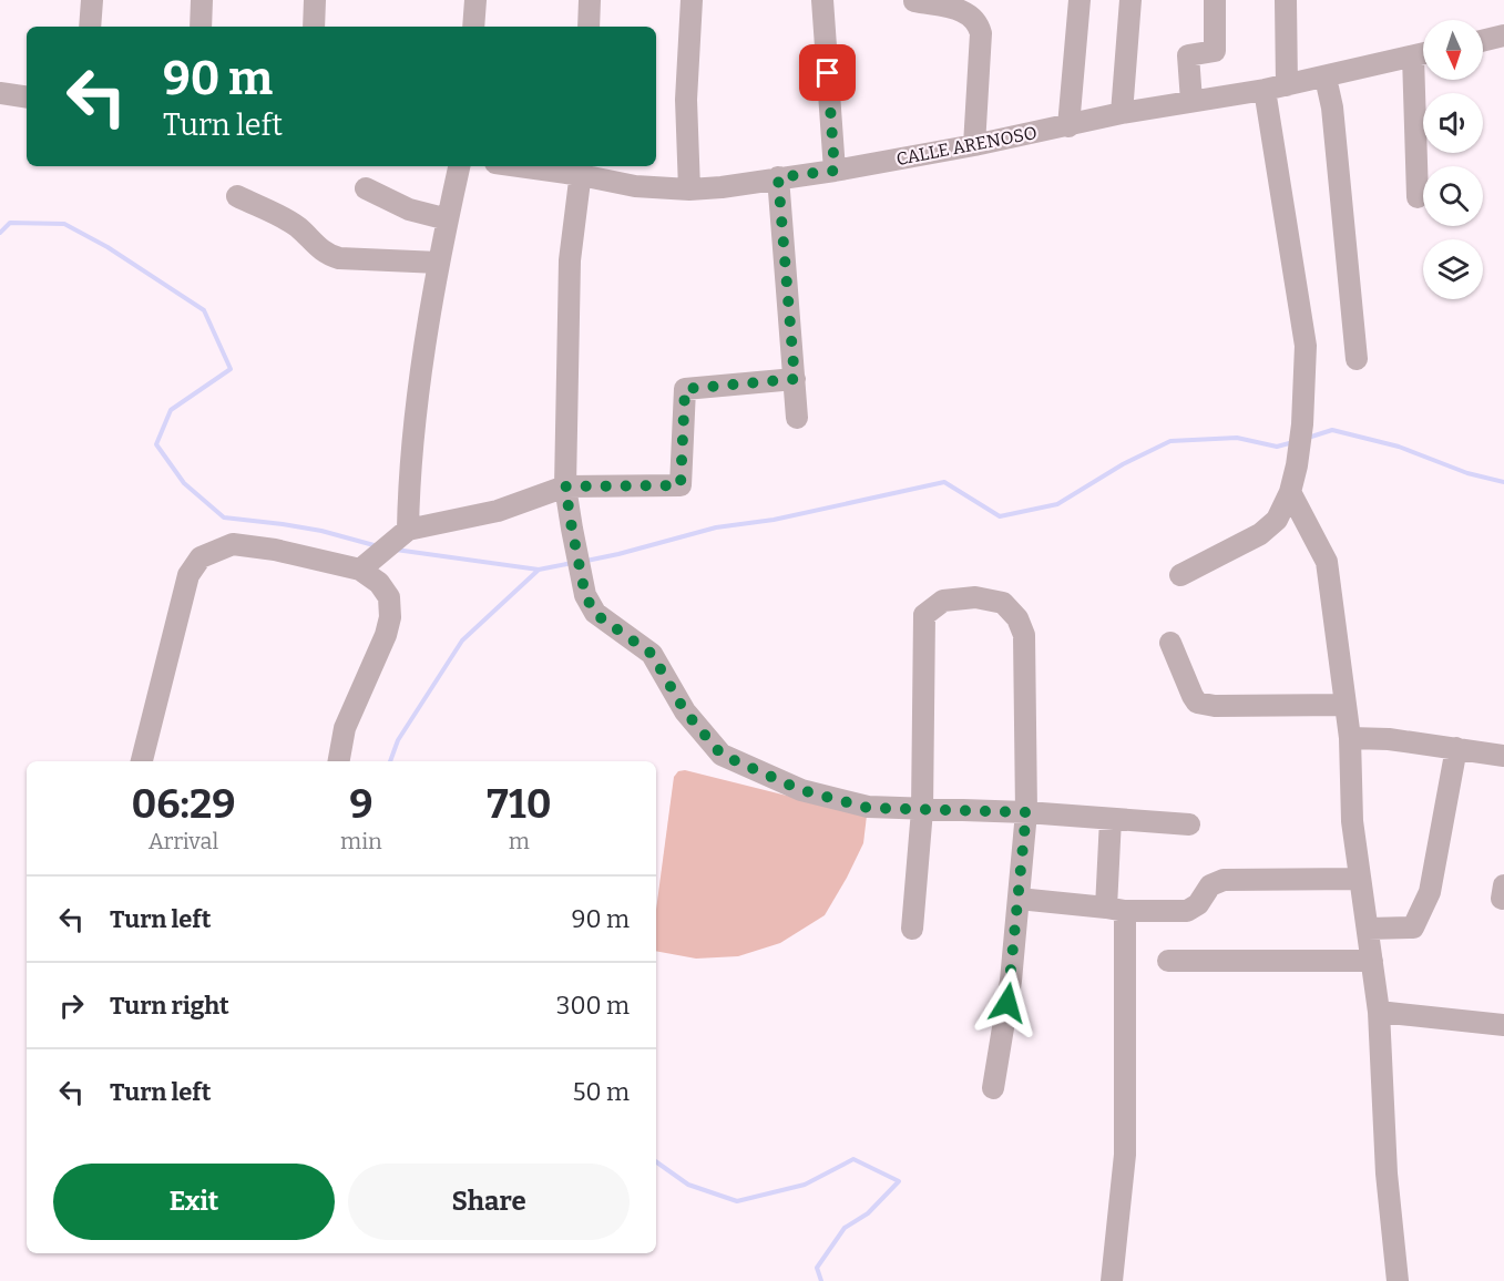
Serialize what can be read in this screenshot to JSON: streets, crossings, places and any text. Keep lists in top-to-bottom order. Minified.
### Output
{"streets":{"street":["CALLE ARENOSO"]},"north":"bottom","page":{"turn":["90 m","Turn left"],"eta":["06:29","Arrival","9","min","710","m"],"list":[{"name":"Turn left","value":"90 m"},{"name":"Turn right","value":"300 m"},{"name":"Turn left","value":"50 m"}],"buttons":["Exit","Share"]}}
